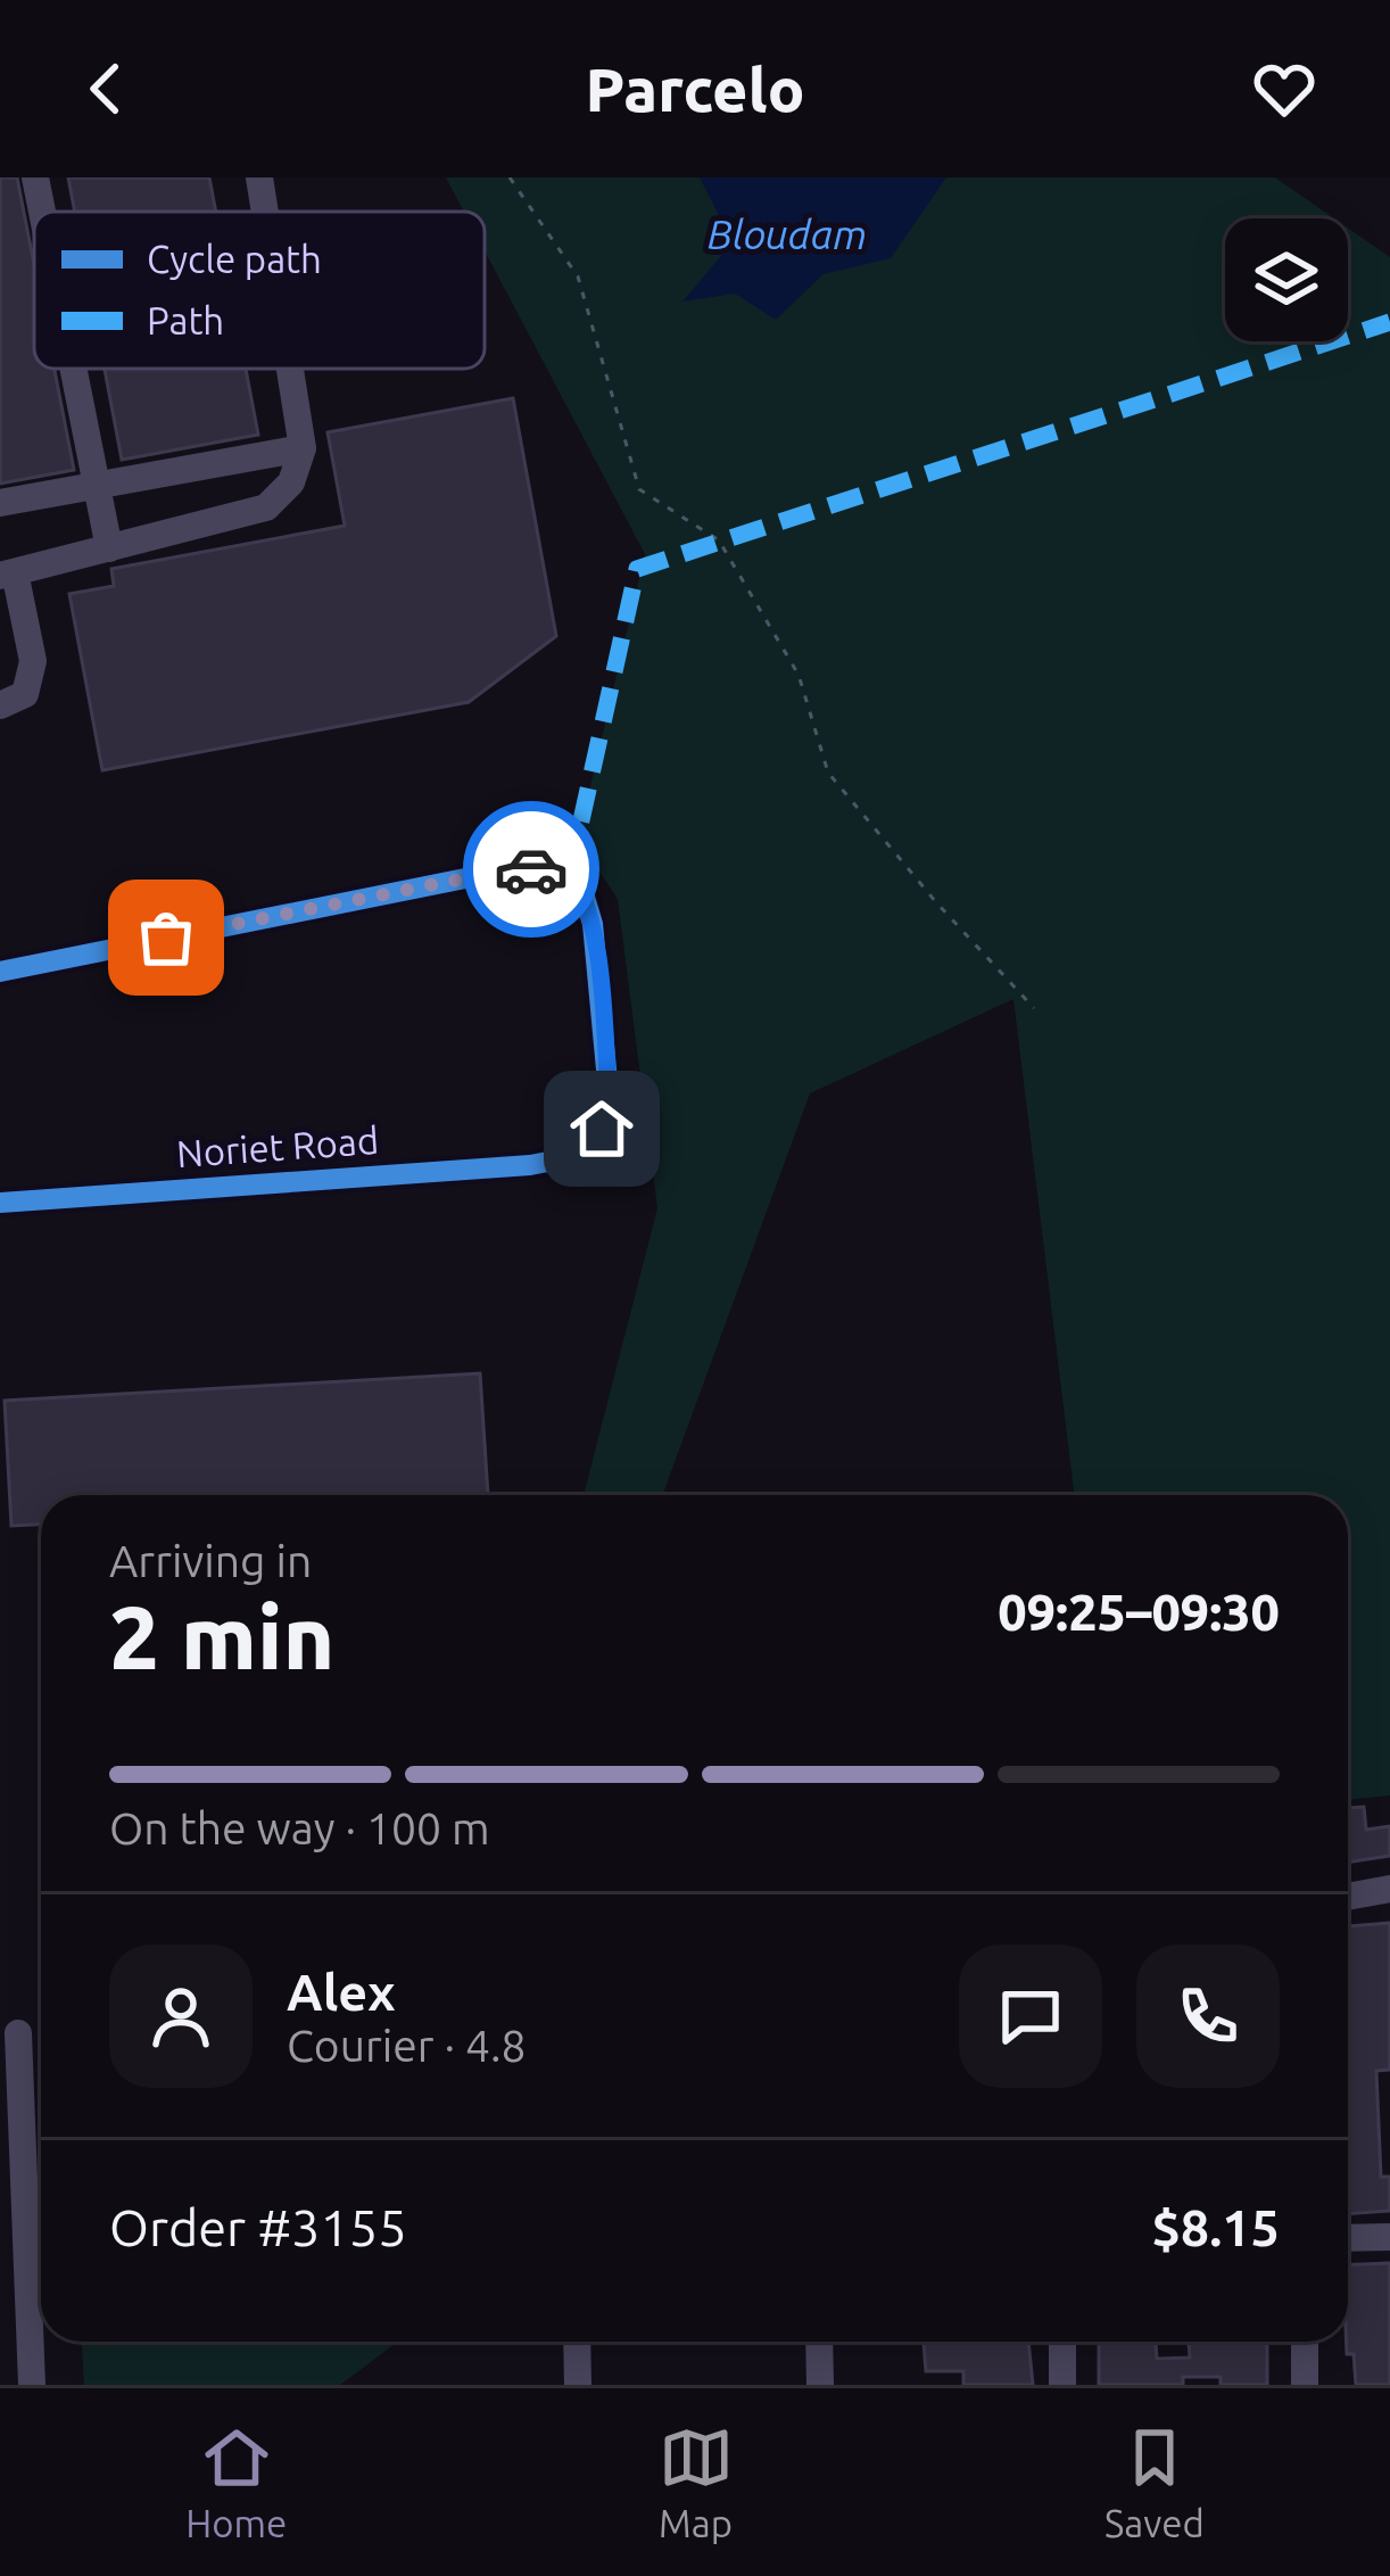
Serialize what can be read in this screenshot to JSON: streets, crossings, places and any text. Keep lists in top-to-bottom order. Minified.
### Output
{"streets":{"street":["Noriet Road"]},"water":["Bloudam"],"legend":["Cycle path","Path"],"page":{"header":"Parcelo","heading":["2 min","Arriving in","09:25–09:30"],"panel":["Alex","Courier · 4.8","Order #3155","$8.15"],"bar":"On the way · 100 m","tabs":["Home","Map","Saved"]}}
